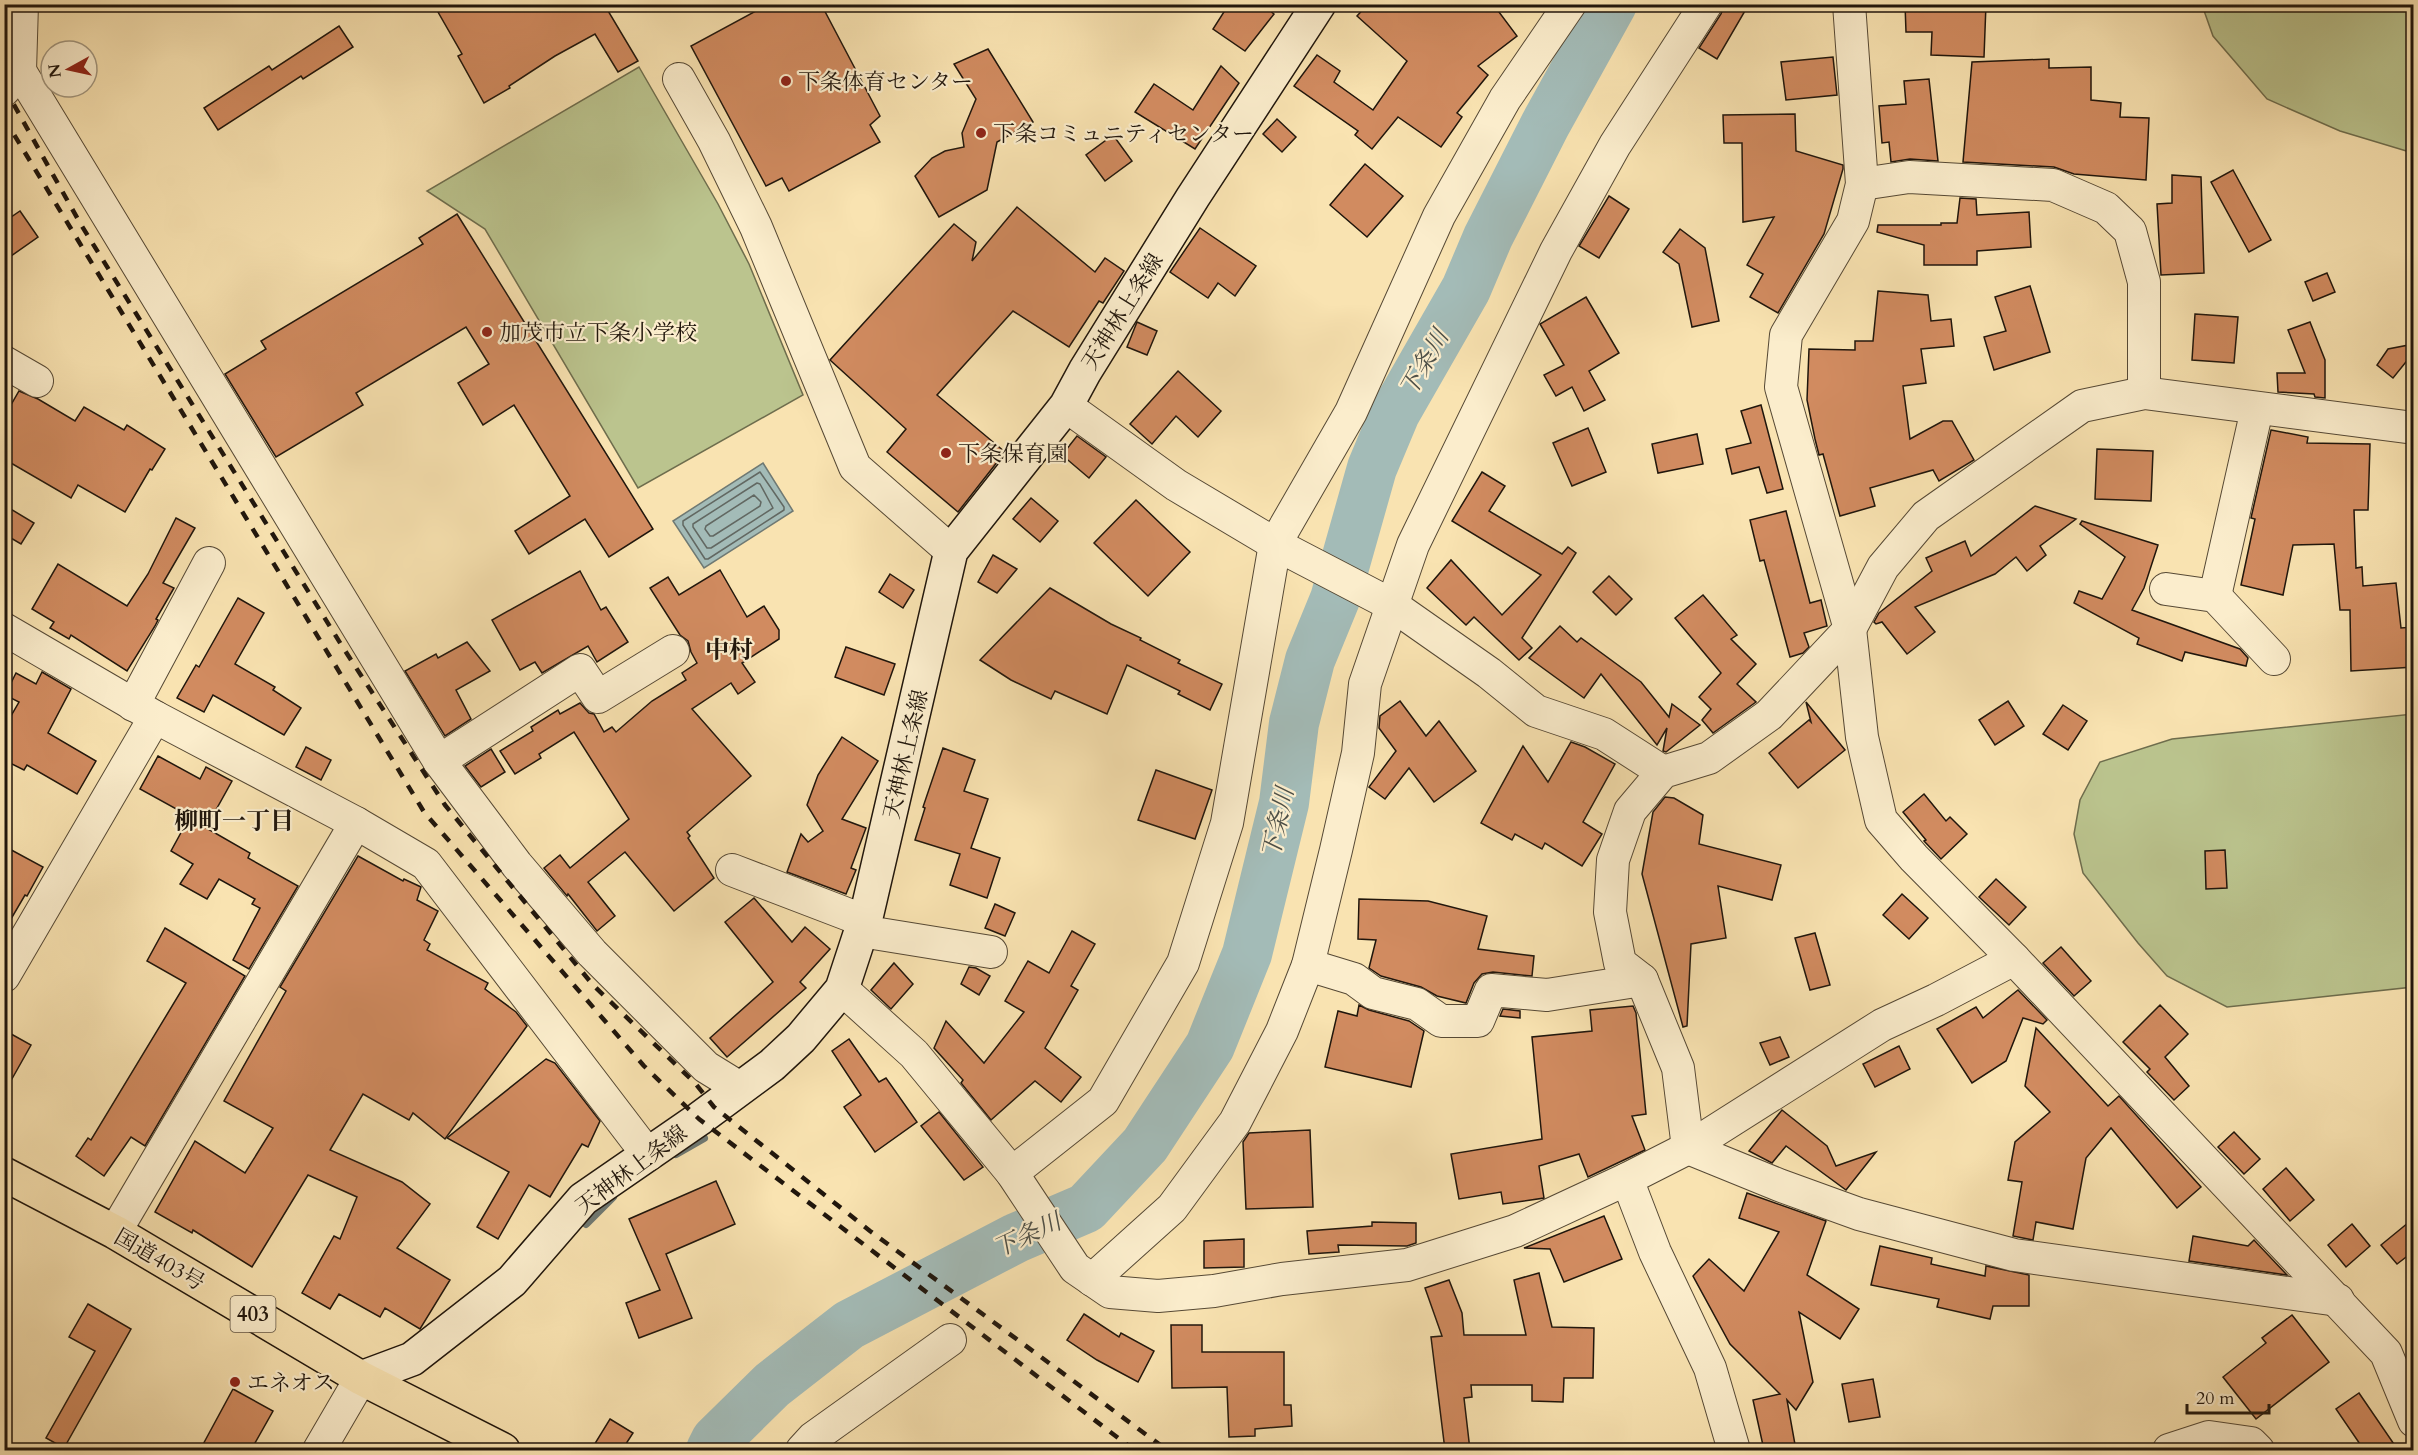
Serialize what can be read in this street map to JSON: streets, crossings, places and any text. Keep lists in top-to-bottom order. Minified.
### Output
{"streets":{"highway":["国道403号","403"],"main road":["天神林上条線"]},"crossings":[["天神林上条線","国道403号"]],"districts":["中村","柳町一丁目"],"water":["下条川"],"places":["下条体育センター","下条コミュニティセンター","加茂市立下条小学校","下条保育園","エネオス"],"scale_bar":"20 m","north":"left"}
